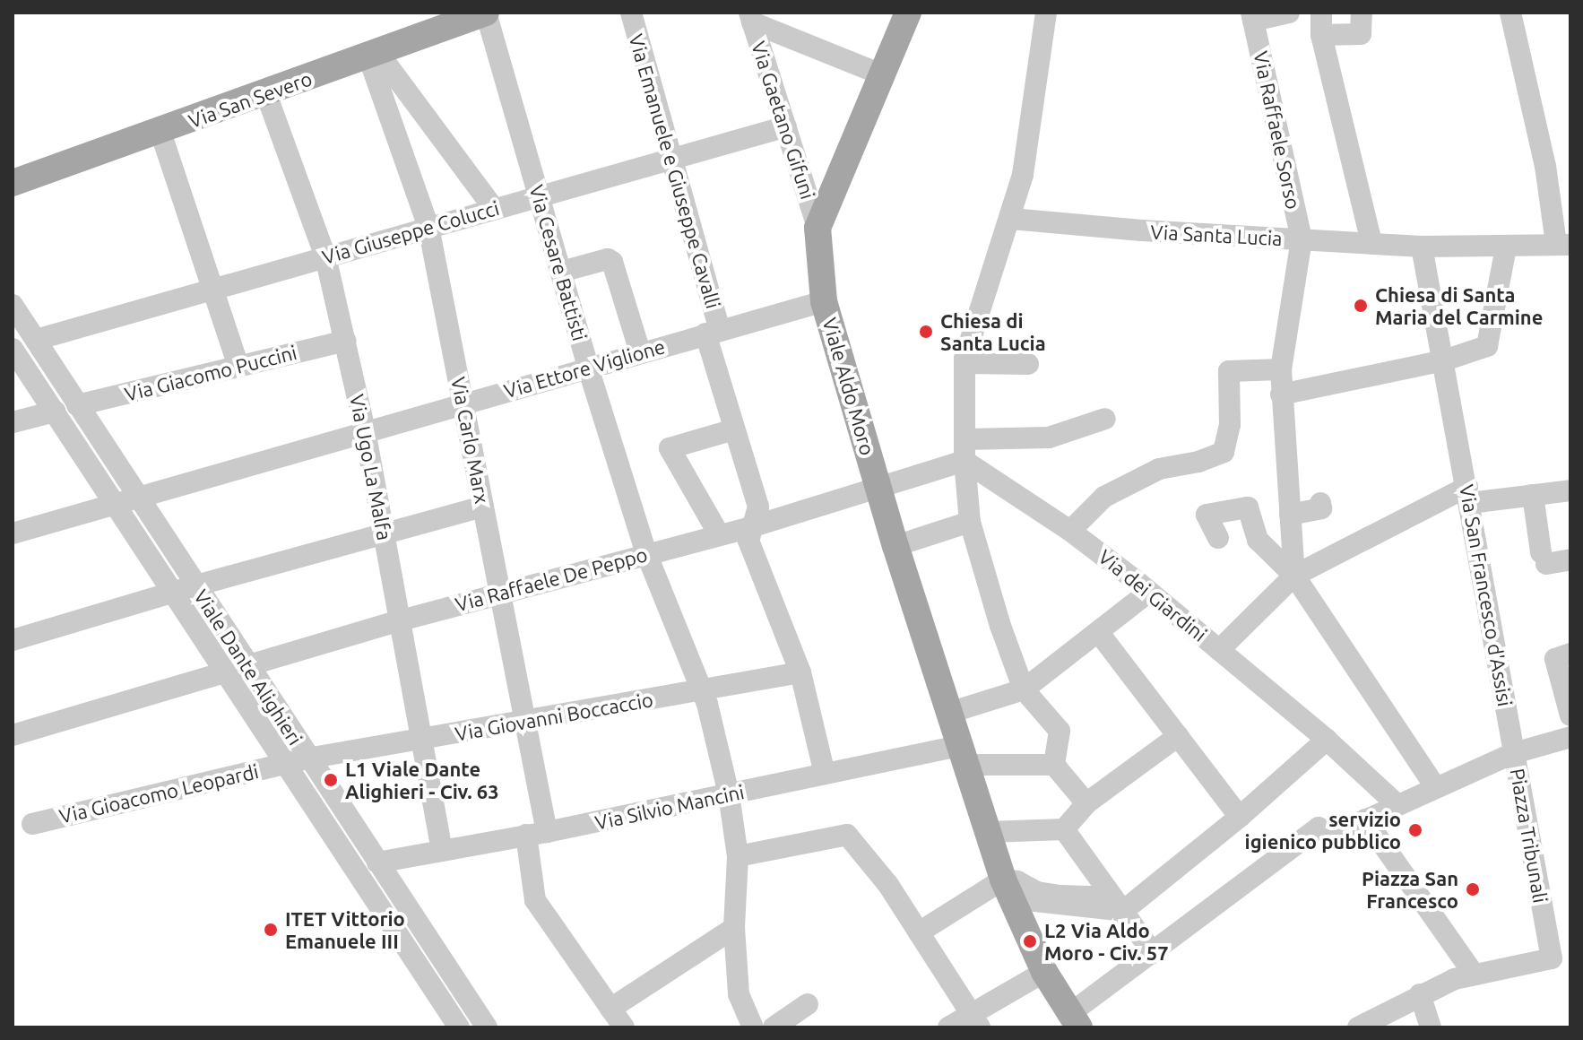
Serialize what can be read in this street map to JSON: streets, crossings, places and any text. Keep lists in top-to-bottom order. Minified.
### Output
{"streets":{"main road":["Via San Severo","Viale Aldo Moro"],"street":["Via Gaetano Gifuni","Via Raffaele Sorso","Via Emanuele e Giuseppe Cavalli","Via Giuseppe Colucci","Via Santa Lucia","Via Cesare Battisti","Via Ettore Viglione","Via Giacomo Puccini","Via Carlo Marx","Via Ugo La Malfa","Via Raffaele De Peppo","Via dei Giardini","Via San Francesco d'Assisi","Viale Dante Alighieri","Via Giovanni Boccaccio","Via Gioacomo Leopardi","Via Silvio Mancini","Piazza Tribunali"]},"crossings":[["Via San Severo","Via Cesare Battisti"],["Via San Severo","Via Carlo Marx"],["Via San Severo","Via Ugo La Malfa"],["Via Gaetano Gifuni","Via Giuseppe Colucci"],["Via Gaetano Gifuni","Viale Aldo Moro"],["Via Raffaele Sorso","Via Santa Lucia"],["Via Emanuele e Giuseppe Cavalli","Via Giuseppe Colucci"],["Via Emanuele e Giuseppe Cavalli","Via Ettore Viglione"],["Via Emanuele e Giuseppe Cavalli","Via Raffaele De Peppo"],["Via Emanuele e Giuseppe Cavalli","Via Giovanni Boccaccio"],["Via Emanuele e Giuseppe Cavalli","Via Silvio Mancini"],["Via Giuseppe Colucci","Via Cesare Battisti"],["Via Giuseppe Colucci","Via Carlo Marx"],["Via Giuseppe Colucci","Via Ugo La Malfa"],["Via Giuseppe Colucci","Viale Dante Alighieri"],["Via Santa Lucia","Via San Francesco d'Assisi"],["Via Cesare Battisti","Via Ettore Viglione"],["Via Cesare Battisti","Via Raffaele De Peppo"],["Via Cesare Battisti","Via Giovanni Boccaccio"],["Via Cesare Battisti","Via Silvio Mancini"],["Via Ettore Viglione","Viale Aldo Moro"],["Via Ettore Viglione","Via Carlo Marx"],["Via Ettore Viglione","Via Ugo La Malfa"],["Via Ettore Viglione","Viale Dante Alighieri"],["Via Giacomo Puccini","Via Ugo La Malfa"],["Via Giacomo Puccini","Viale Dante Alighieri"],["Viale Aldo Moro","Via Raffaele De Peppo"],["Viale Aldo Moro","Via Silvio Mancini"],["Viale Aldo Moro","Piazza Tribunali"],["Via Carlo Marx","Via Raffaele De Peppo"],["Via Carlo Marx","Via Giovanni Boccaccio"],["Via Carlo Marx","Via Silvio Mancini"],["Via Ugo La Malfa","Via Raffaele De Peppo"],["Via Ugo La Malfa","Via Giovanni Boccaccio"],["Via Ugo La Malfa","Via Silvio Mancini"],["Via Raffaele De Peppo","Viale Dante Alighieri"],["Via dei Giardini","Piazza Tribunali"],["Via San Francesco d'Assisi","Piazza Tribunali"],["Viale Dante Alighieri","Via Giovanni Boccaccio"],["Viale Dante Alighieri","Via Gioacomo Leopardi"],["Viale Dante Alighieri","Via Silvio Mancini"],["Via Giovanni Boccaccio","Via Gioacomo Leopardi"]],"places":["Chiesa di Santa Maria del Carmine","Chiesa di Santa Lucia","L1 Viale Dante Alighieri - Civ. 63","servizio igienico pubblico","Piazza San Francesco","ITET Vittorio Emanuele III","L2 Via Aldo Moro - Civ. 57"]}
